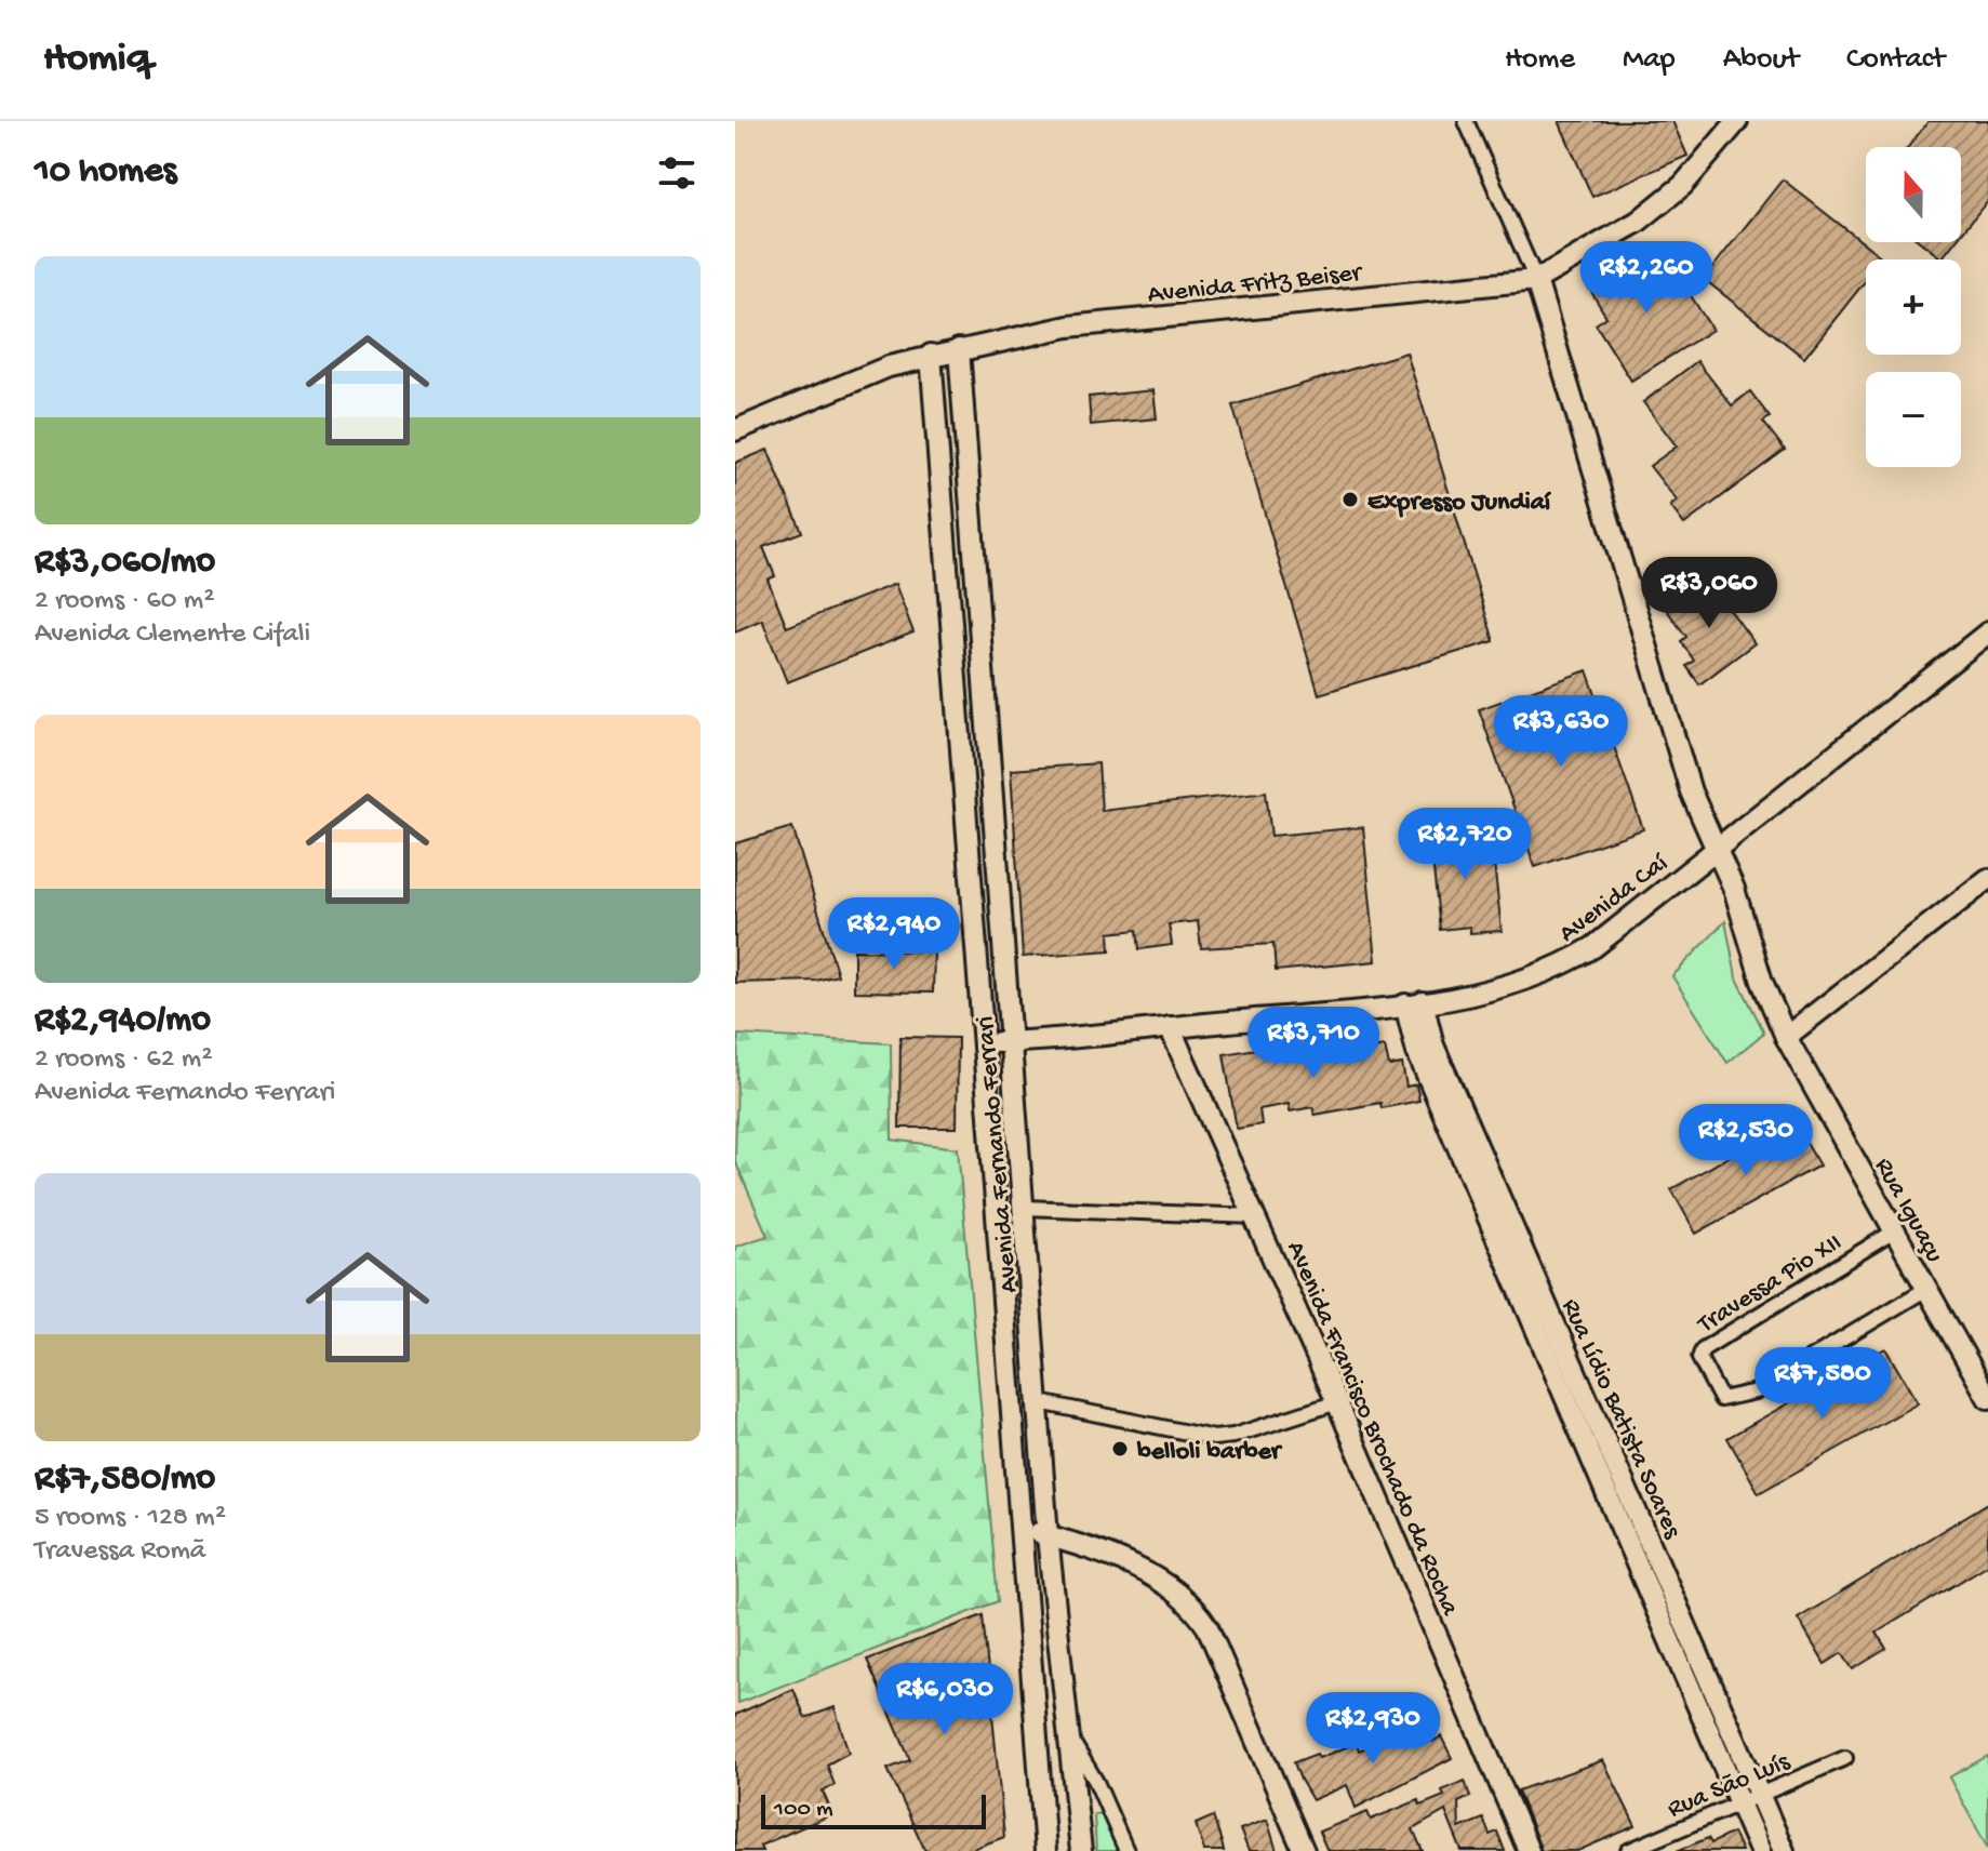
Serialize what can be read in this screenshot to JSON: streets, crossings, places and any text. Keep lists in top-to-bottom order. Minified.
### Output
{"streets":{"main road":["Avenida Fritz Beiser","Avenida Caí","Avenida Fernando Ferrari","Rua Iguaçu","Rua Lídio Batista Soares","Avenida Francisco Brochado da Rocha"],"street":["Travessa Pio XII","Rua São Luís"]},"crossings":[["Avenida Fritz Beiser","Avenida Fernando Ferrari"],["Avenida Fritz Beiser","Rua Iguaçu"],["Avenida Caí","Avenida Fernando Ferrari"],["Avenida Caí","Rua Iguaçu"],["Avenida Caí","Rua Lídio Batista Soares"],["Avenida Caí","Avenida Francisco Brochado da Rocha"],["Rua Iguaçu","Travessa Pio XII"],["Rua Lídio Batista Soares","Rua São Luís"]],"places":["Expresso Jundiaí","belloli barber"],"scale_bar":"100 m","north":"top","page":{"header":"Homiq","nav":["Home","Map","About","Contact"],"heading":"10 homes","map_buttons":["+","−"],"list":[{"name":"R$3,060/mo","note":"2 rooms · 60 m² · Avenida Clemente Cifali"},{"name":"R$2,940/mo","note":"2 rooms · 62 m² · Avenida Fernando Ferrari"},{"name":"R$7,580/mo","note":"5 rooms · 128 m² · Travessa Romã"}],"price":["R$2,260","R$3,060","R$3,630","R$2,720","R$2,940","R$3,710","R$2,530","R$7,580","R$6,030","R$2,930"],"scale":"100 m"}}
